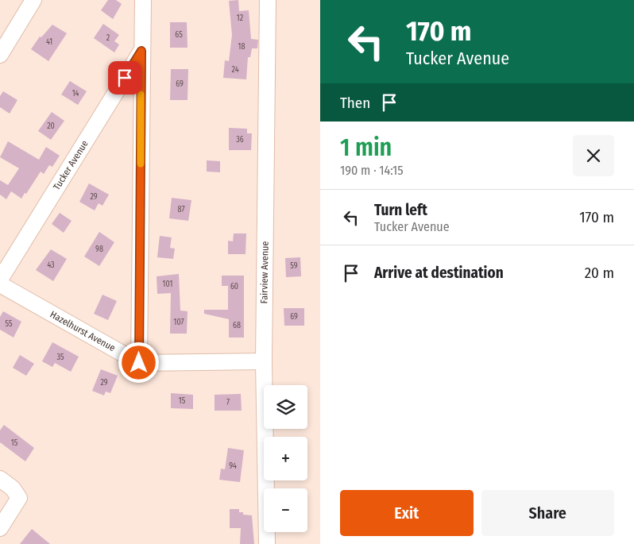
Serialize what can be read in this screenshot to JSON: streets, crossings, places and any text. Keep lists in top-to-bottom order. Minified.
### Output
{"streets":{"street":["Tucker Avenue","Fairview Avenue","Hazelhurst Avenue"]},"house_numbers":["12","65","2","41","18","24","69","14","20","36","29","87","98","43","59","101","60","69","107","55","68","35","29","15","7","15","94"],"page":{"turn":["170 m","Tucker Avenue"],"then":"Then","heading":["1 min","190 m · 14:15"],"list":[{"name":"Turn left","note":"Tucker Avenue","value":"170 m"},{"name":"Arrive at destination","value":"20 m"}],"map_buttons":["+","−"],"buttons":["Exit","Share"]}}
